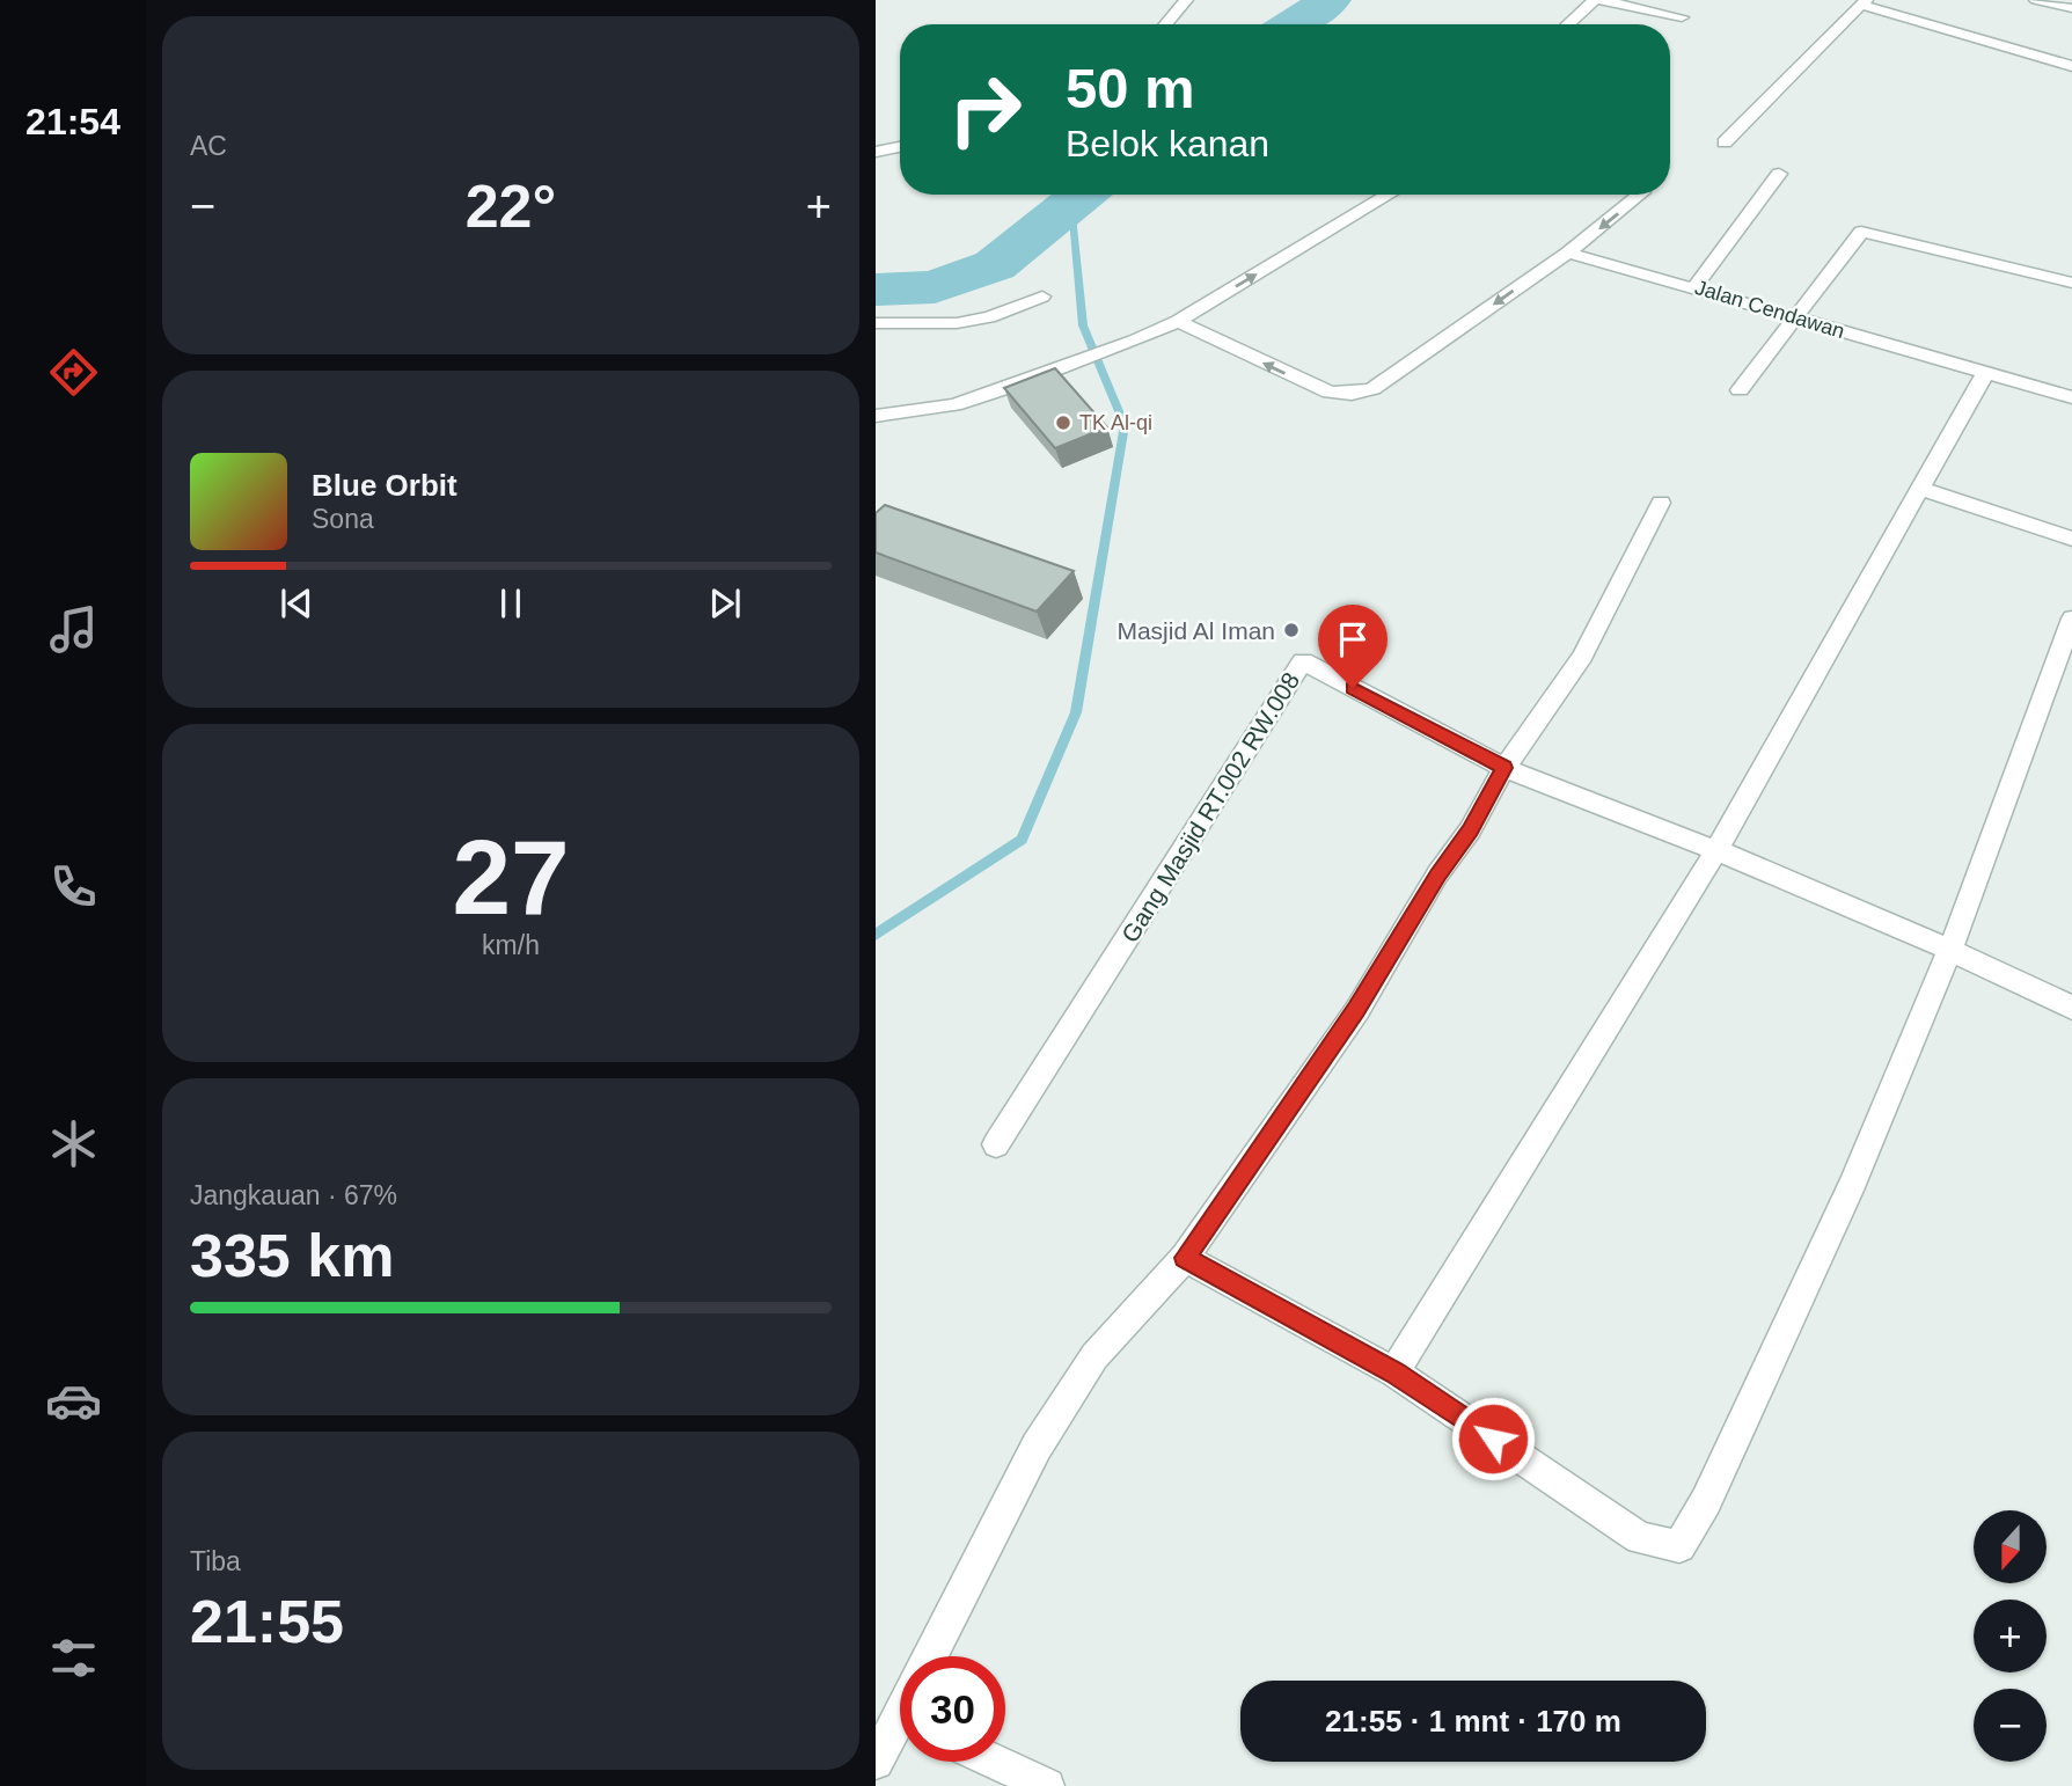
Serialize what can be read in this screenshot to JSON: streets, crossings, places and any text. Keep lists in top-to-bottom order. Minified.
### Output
{"streets":{"street":["Jalan Cendawan","Gang Masjid RT.002 RW.008"]},"places":["TK Al-qi","Masjid Al Iman"],"north":"bottom","page":{"tabs":"21:54","tile":["AC",["27","km/h"],["Jangkauan · 67%","335 km"],["Tiba","21:55"]],"turn":["50 m","Belok kanan"],"heat":["−","22°","+"],"song":["Blue Orbit","Sona"],"map_buttons":["+","−"],"limit":"30","trip":"21:55 · 1 mnt · 170 m"}}
